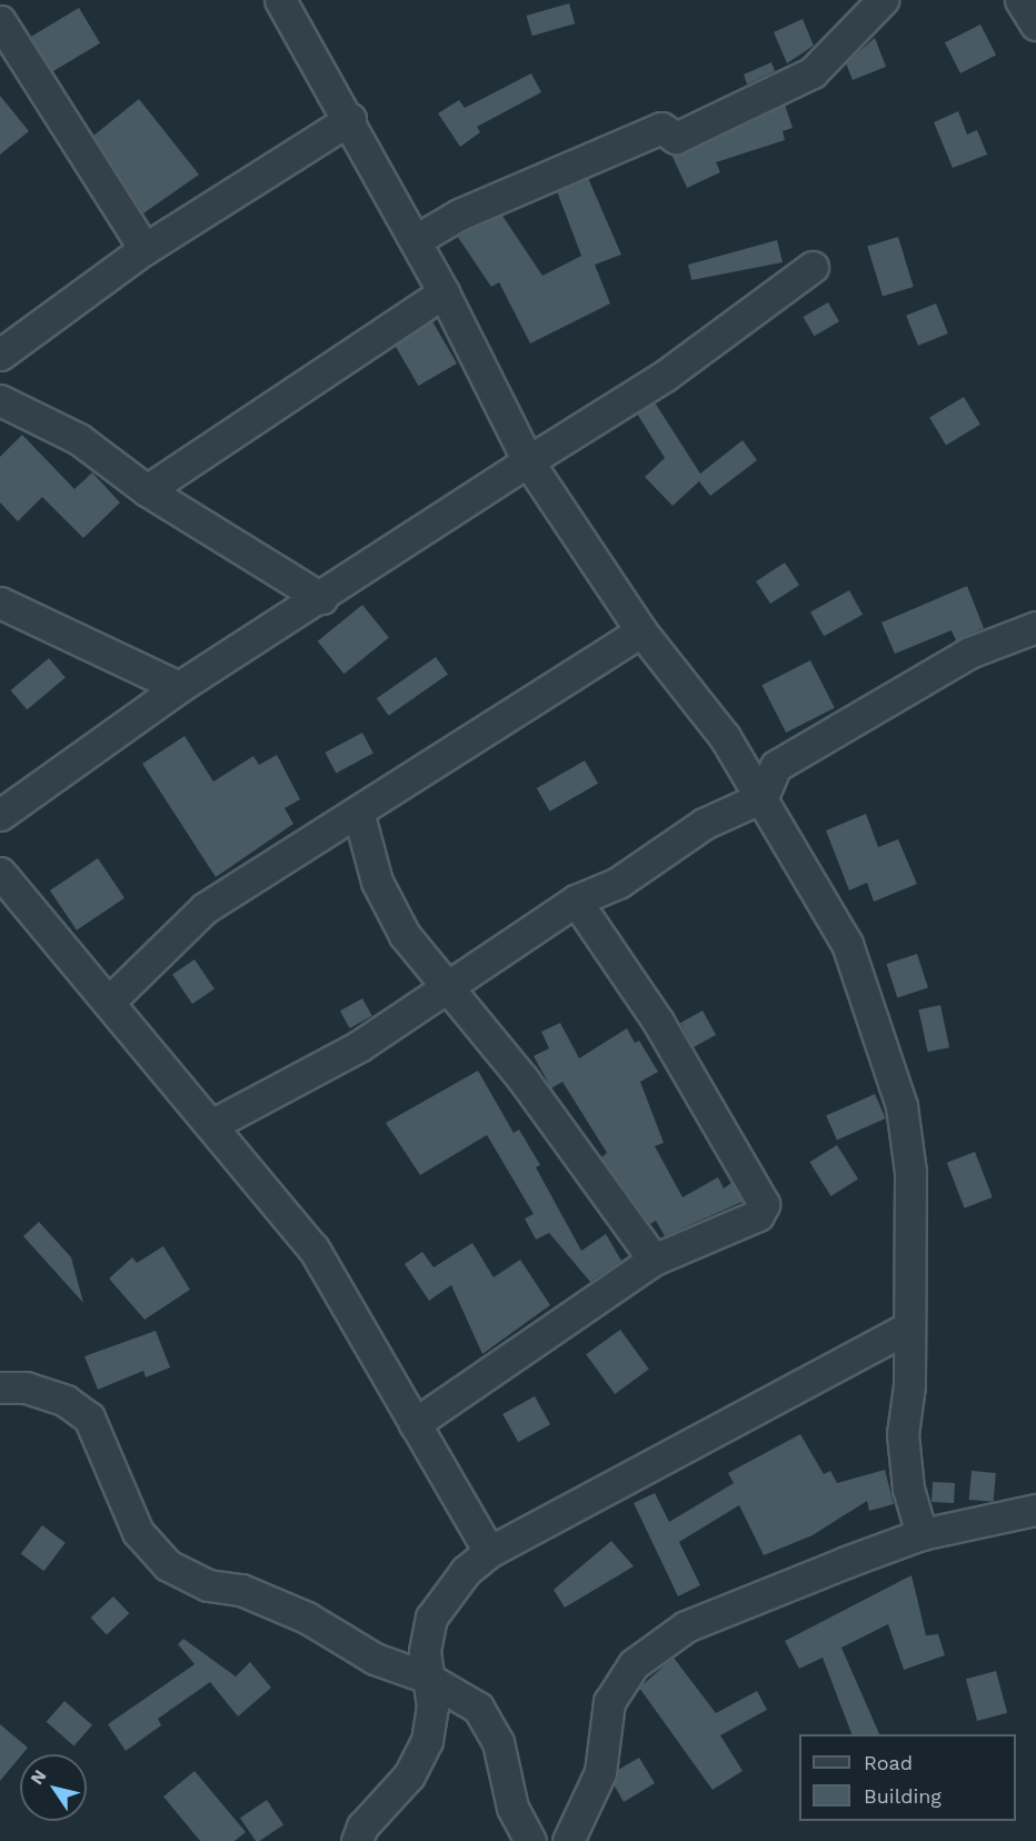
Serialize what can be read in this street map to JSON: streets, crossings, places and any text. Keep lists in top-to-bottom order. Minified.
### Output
{"legend":["Road","Building"],"north":"top left"}
